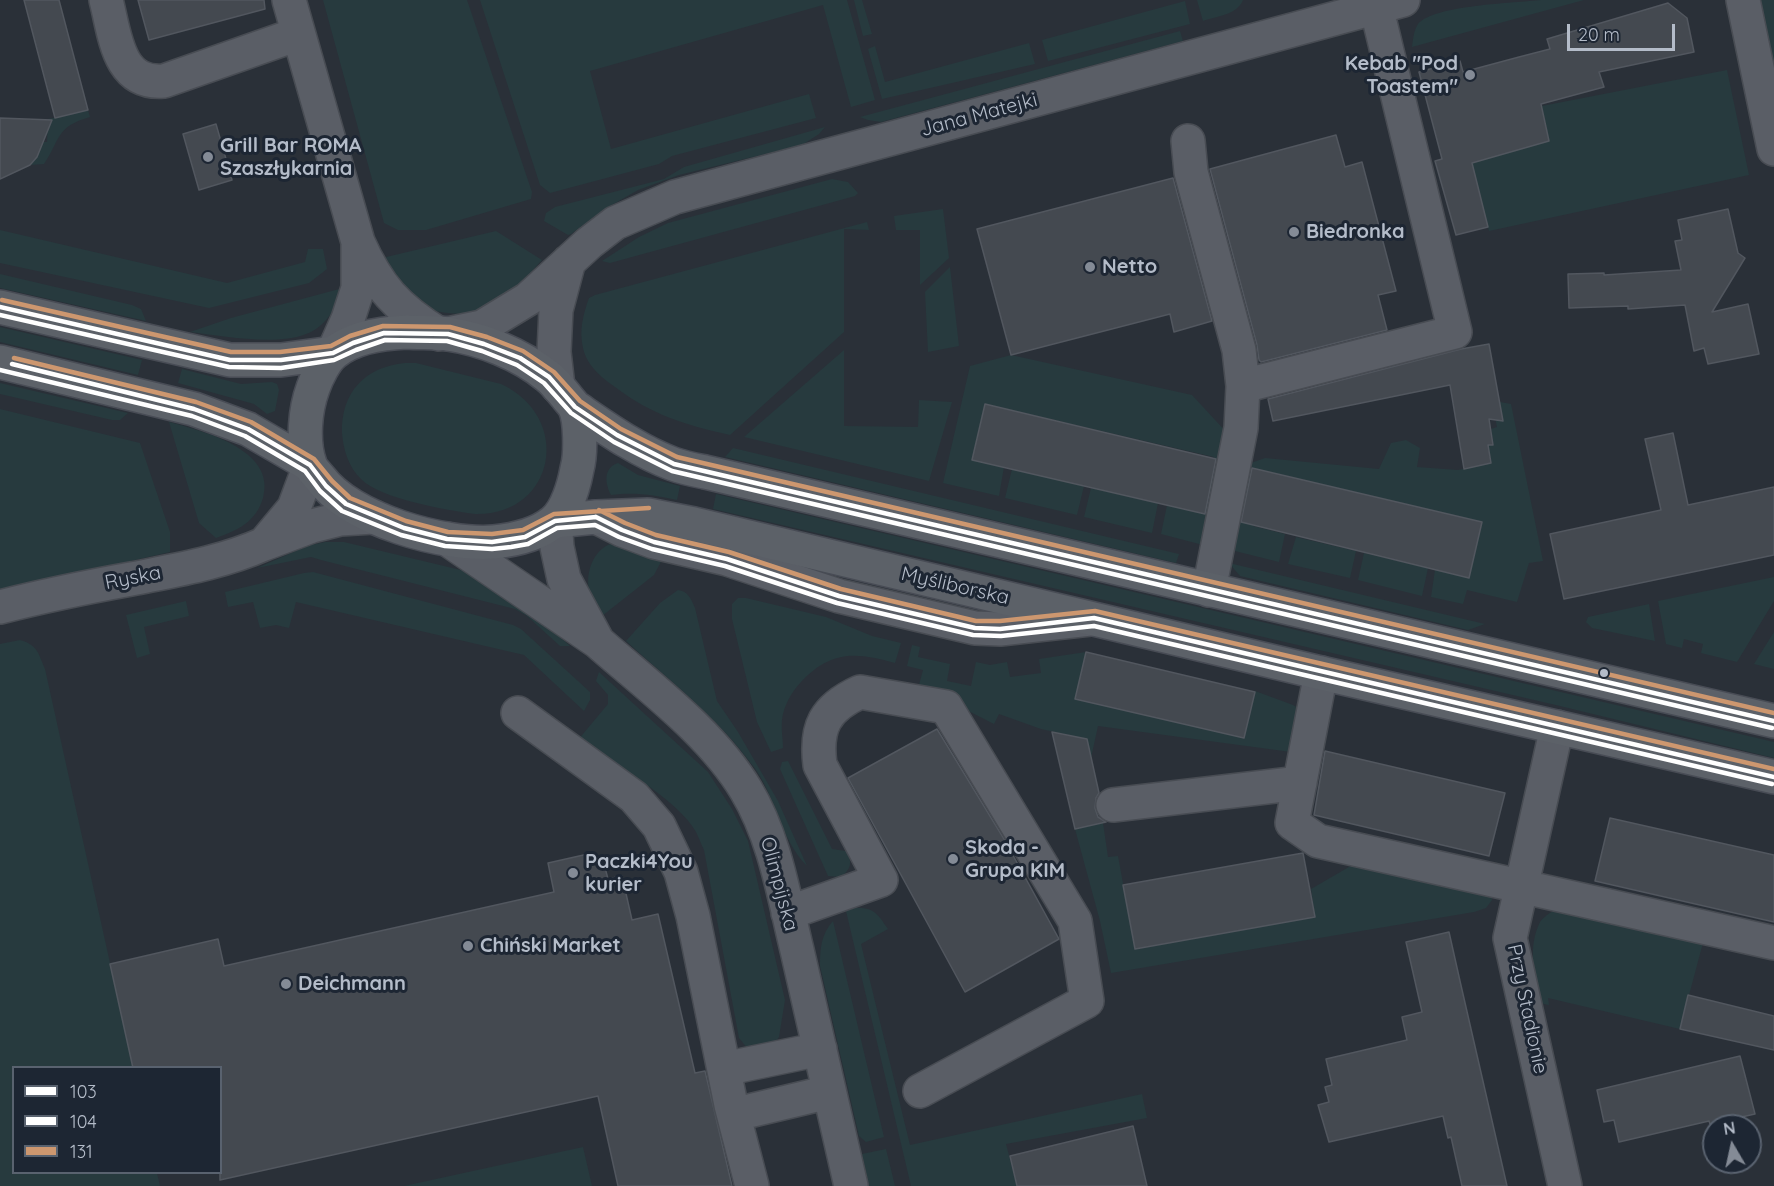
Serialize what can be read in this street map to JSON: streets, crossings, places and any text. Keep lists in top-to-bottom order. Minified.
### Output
{"streets":{"main road":["Myśliborska"],"street":["Jana Matejki","Ryska","Olimpijska","Przy Stadionie"]},"crossings":[["Myśliborska","Olimpijska"],["Myśliborska","Przy Stadionie"]],"places":["Kebab \"Pod Toastem\"","Grill Bar ROMA Szaszłykarnia","Biedronka","Netto","Skoda - Grupa KIM","Paczki4You kurier","Chiński Market","Deichmann"],"lines":["transit line 131","transit line 103","transit line 104"],"legend":["103","104","131"],"scale_bar":"20 m","north":"top"}
